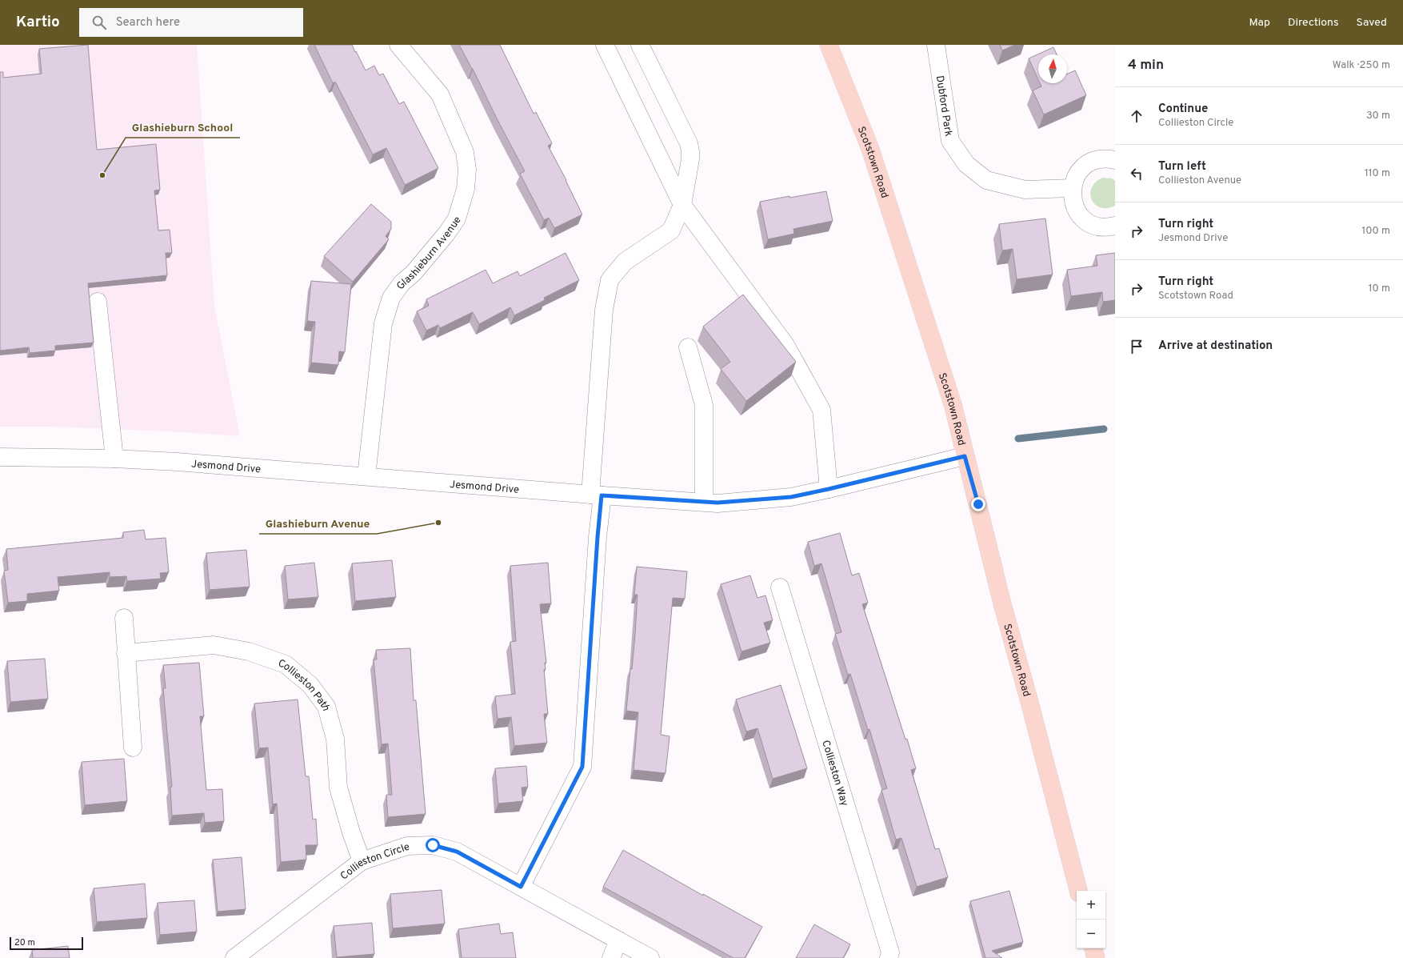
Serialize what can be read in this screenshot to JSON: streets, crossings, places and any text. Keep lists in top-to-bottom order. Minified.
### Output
{"streets":{"main road":["Scotstown Road"],"street":["Dubford Park","Glashieburn Avenue","Jesmond Drive","Collieston Path","Collieston Way","Collieston Circle"]},"crossings":[["Scotstown Road","Jesmond Drive"],["Glashieburn Avenue","Jesmond Drive"],["Collieston Path","Collieston Circle"]],"places":["Glashieburn School","Glashieburn Avenue"],"scale_bar":"20 m","north":"top","page":{"header":"Kartio","search":"Search here","nav":["Map","Directions","Saved"],"heading":["4 min","Walk · 250 m"],"list":[["Continue","Collieston Circle","30 m"],["Turn left","Collieston Avenue","110 m"],["Turn right","Jesmond Drive","100 m"],["Turn right","Scotstown Road","10 m"],"Arrive at destination"],"map_buttons":["+","−"],"scale":"20 m"}}
